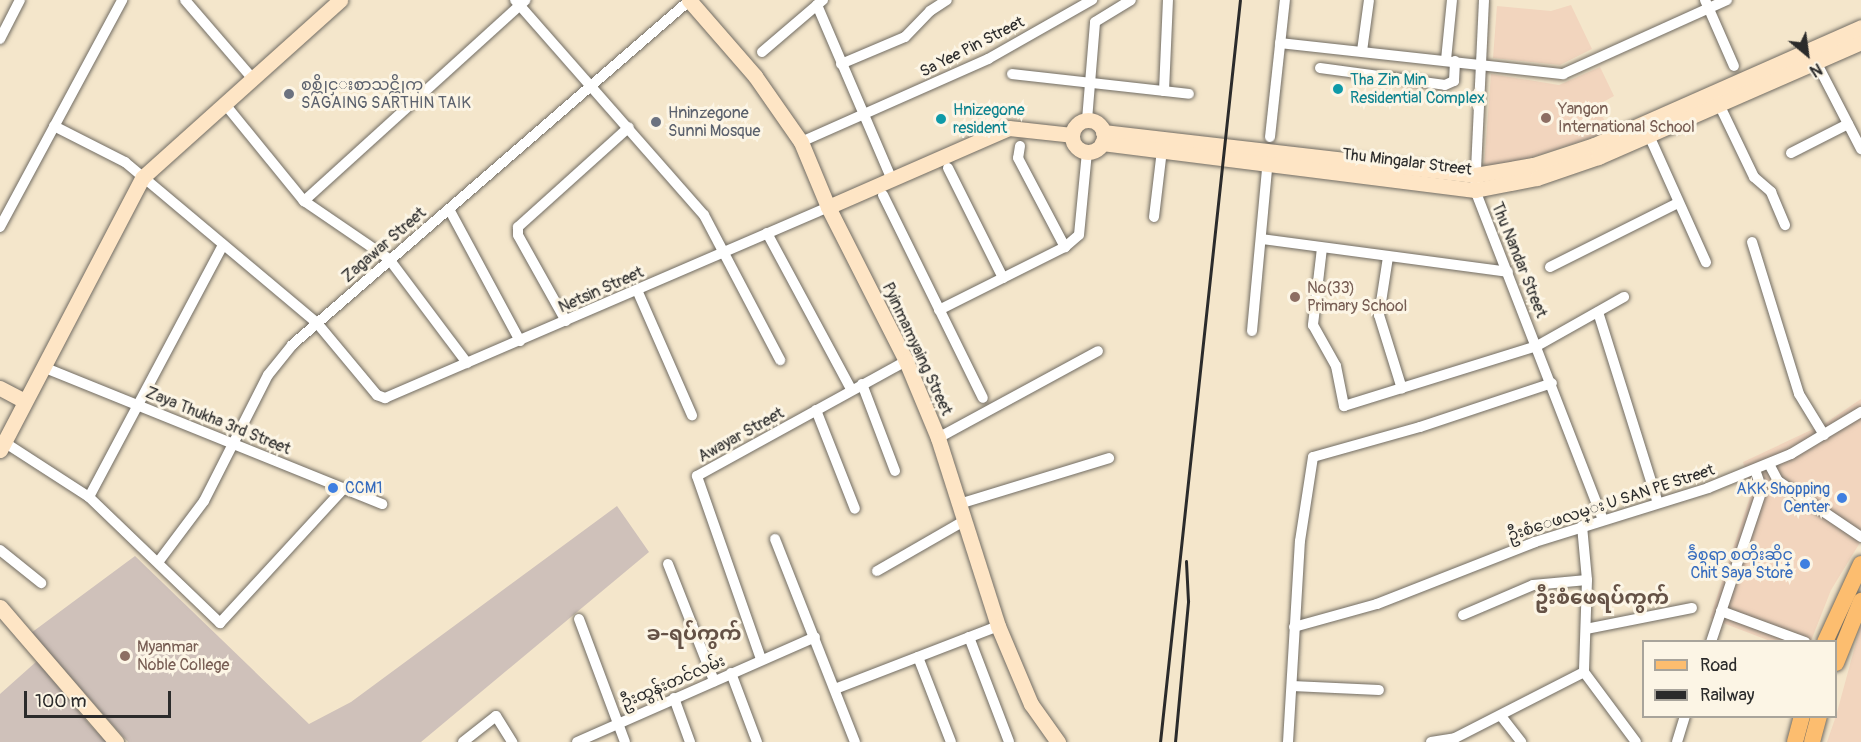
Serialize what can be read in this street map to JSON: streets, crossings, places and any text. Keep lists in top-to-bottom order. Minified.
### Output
{"streets":{"street":["Sa Yee Pin Street","Thu Mingalar Street","Zagawar Street","Thu Nandar Street","Netsin Street","Pyinmamyaing Street","Zaya Thukha 3rd Street","Awayar Street","ဦးစံေဖလမ္း U SAN PE Street","ဦးထွန်းတင်လမ်း"]},"crossings":[["Sa Yee Pin Street","Pyinmamyaing Street"],["Thu Mingalar Street","Thu Nandar Street"],["Zagawar Street","Netsin Street"],["Zagawar Street","Pyinmamyaing Street"],["Zagawar Street","Zaya Thukha 3rd Street"],["Thu Nandar Street","ဦးစံေဖလမ္း U SAN PE Street"],["Netsin Street","Pyinmamyaing Street"],["Pyinmamyaing Street","Awayar Street"],["Awayar Street","ဦးထွန်းတင်လမ်း"]],"districts":["ဦးစံဖေရပ်ကွက်","ခ-ရပ်ကွက်"],"places":["Tha Zin Min Residential Complex","စစ္ကိုင္းစာသင္တိုက္ SAGAING SARTHIN TAIK","Yangon International School","Hnizegone resident","Hninzegone Sunni Mosque","No(33) Primary School","CCM1","AKK Shopping Center","ခဵစ္စရာ စတိုးဆိုင္ Chit Saya Store","Myanmar Noble College"],"legend":["Road","Railway"],"scale_bar":"100 m","north":"bottom right"}
